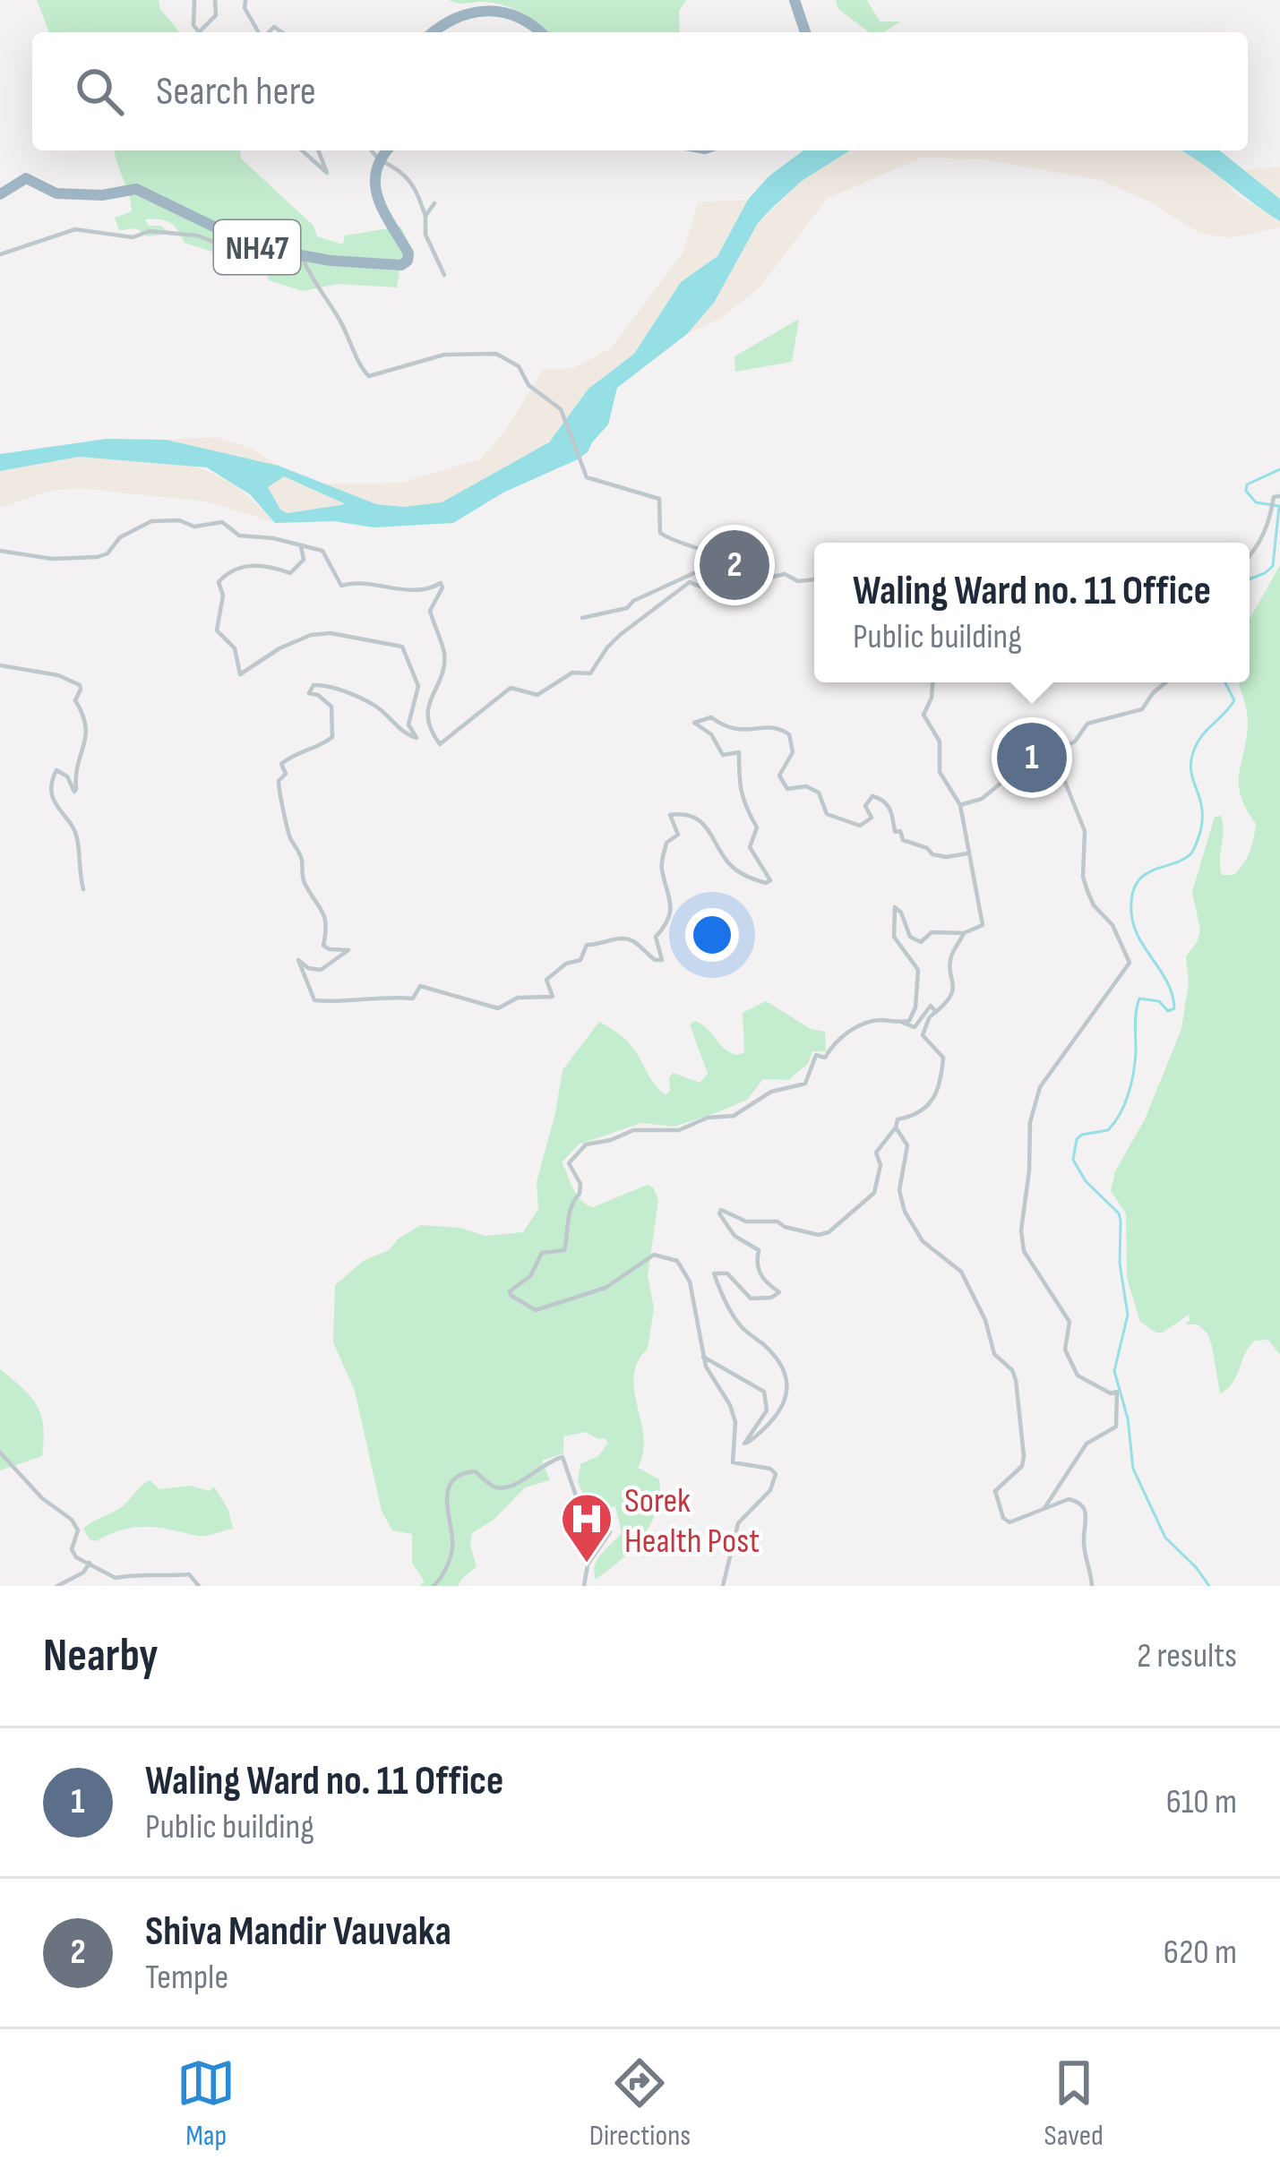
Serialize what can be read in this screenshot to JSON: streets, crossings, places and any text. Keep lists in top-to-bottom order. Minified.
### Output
{"streets":{"highway":["NH47"]},"places":{"hospital":["Sorek Health Post"]},"page":{"search":"Search here","pins":["2","1"],"popup":["Waling Ward no. 11 Office","Public building"],"heading":["Nearby","2 results"],"list":[{"mark":"1","name":"Waling Ward no. 11 Office","note":"Public building","value":"610 m"},{"mark":"2","name":"Shiva Mandir Vauvaka","note":"Temple","value":"620 m"}],"nav":["Map","Directions","Saved"]}}
